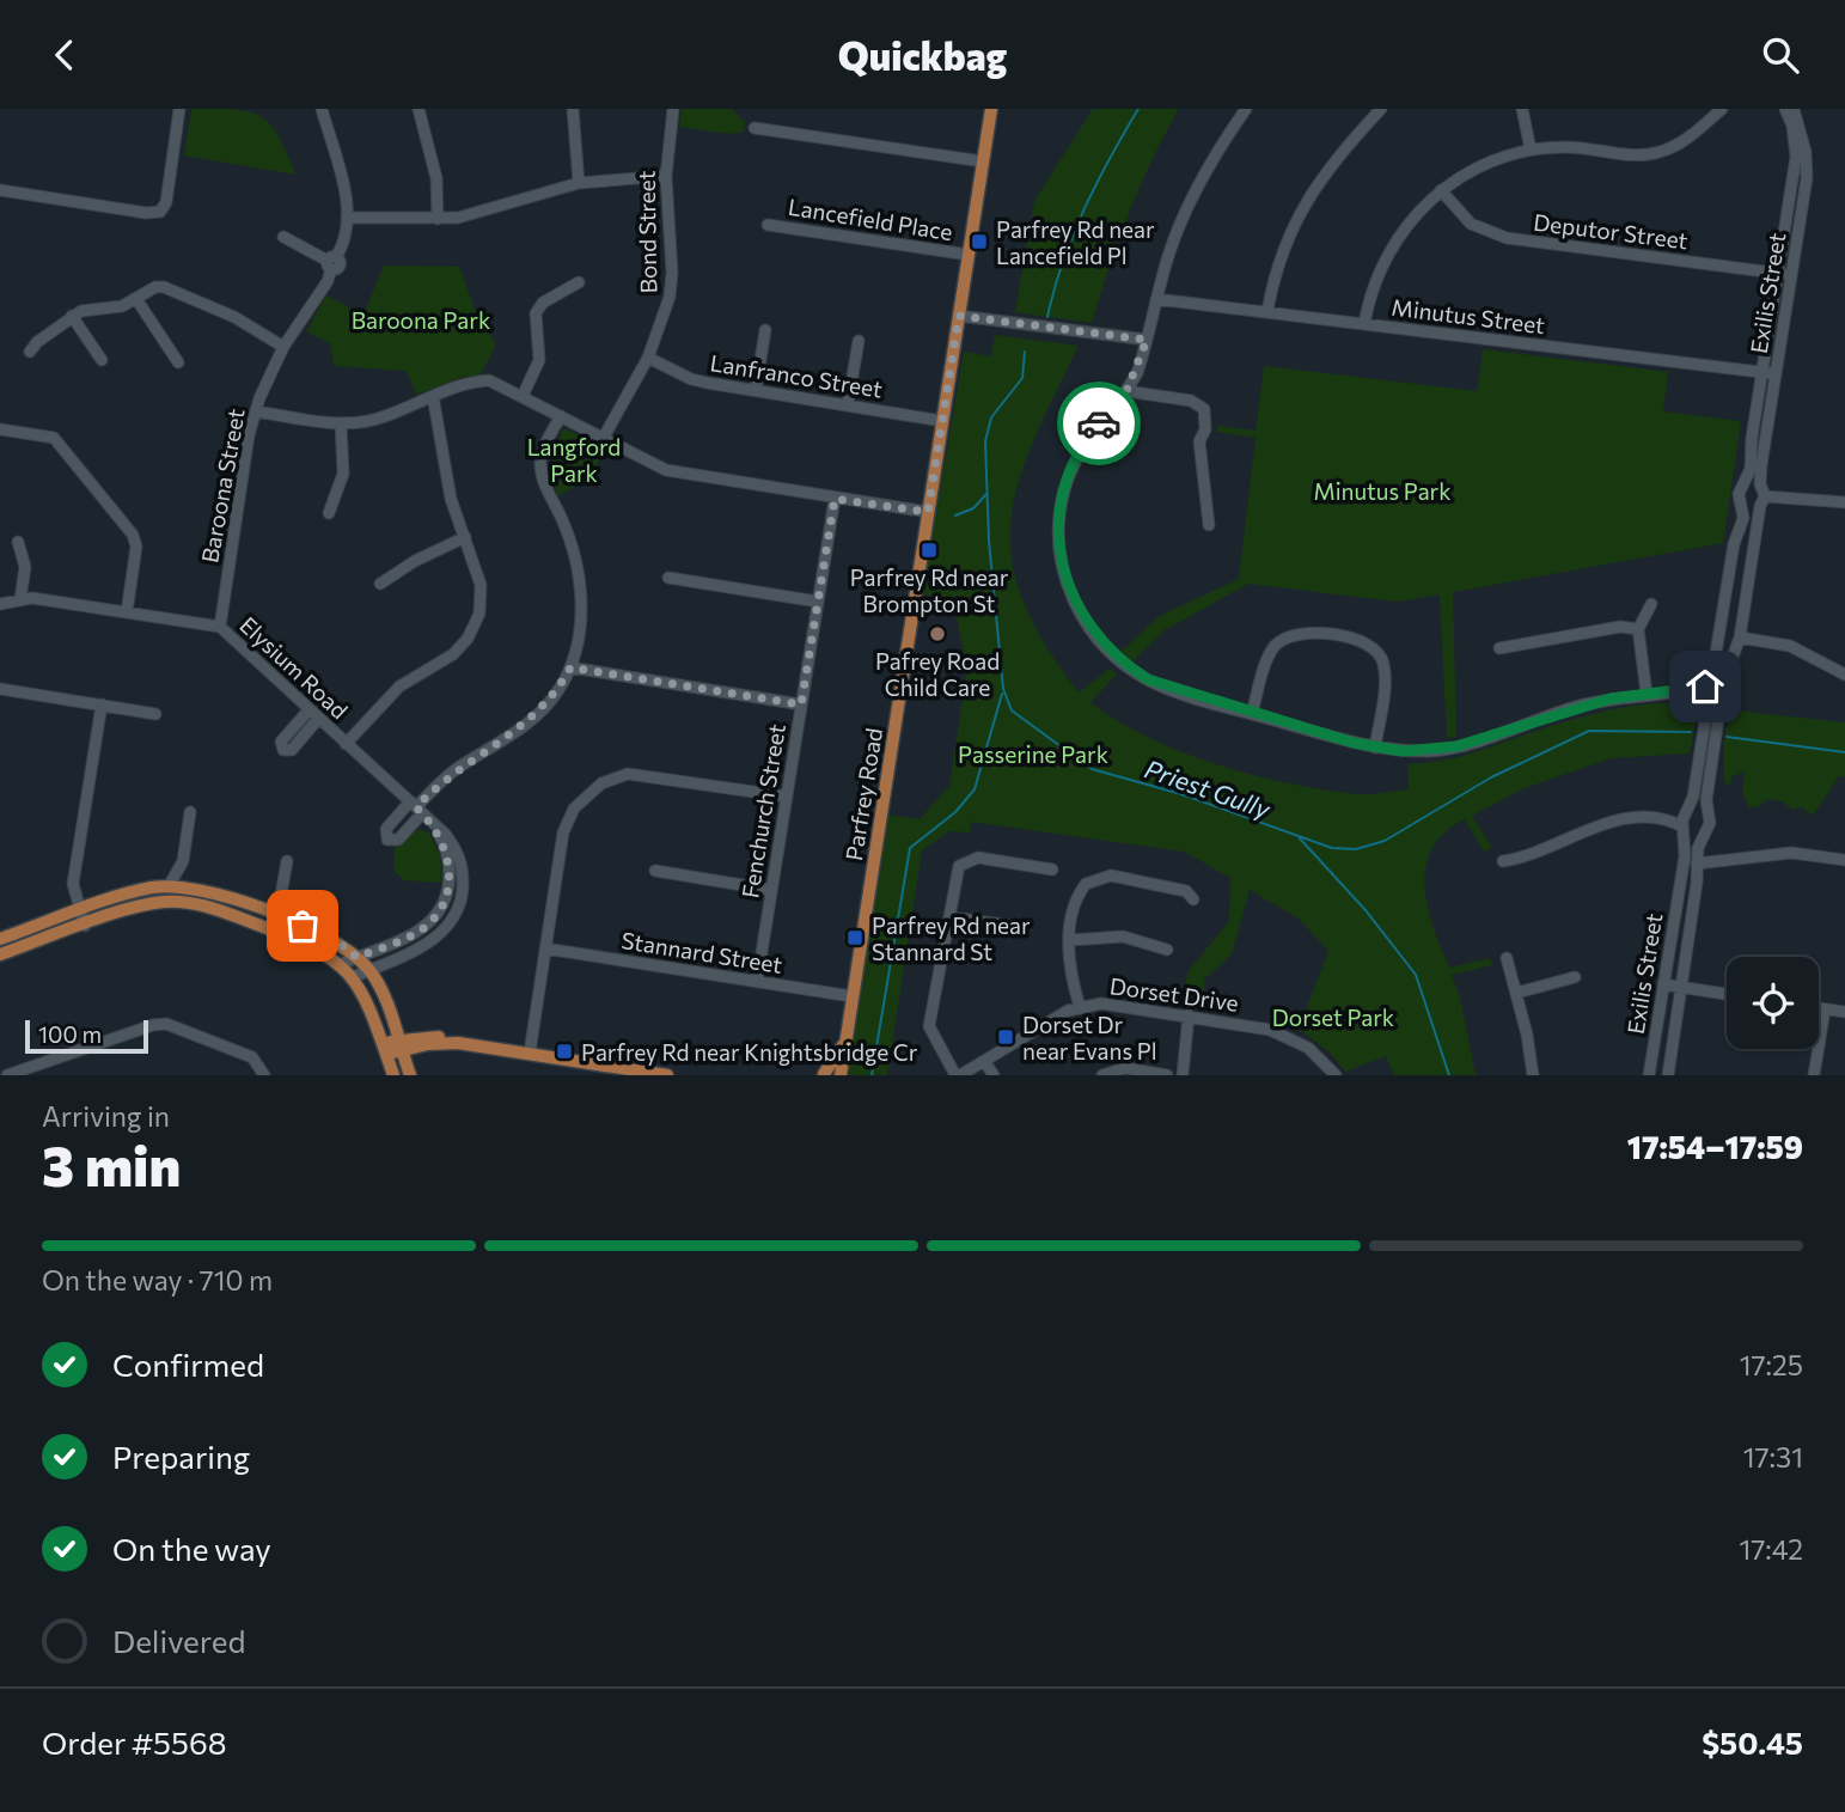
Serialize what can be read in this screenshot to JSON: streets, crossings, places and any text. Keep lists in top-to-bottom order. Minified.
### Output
{"streets":{"main road":["Parfrey Road"],"street":["Lancefield Place","Deputor Street","Bond Street","Exilis Street","Minutus Street","Lanfranco Street","Baroona Street","Elysium Road","Fenchurch Street","Stannard Street","Dorset Drive"]},"crossings":[["Lancefield Place","Parfrey Road"],["Deputor Street","Exilis Street"],["Bond Street","Lanfranco Street"],["Exilis Street","Minutus Street"],["Lanfranco Street","Parfrey Road"],["Baroona Street","Elysium Road"],["Parfrey Road","Stannard Street"],["Fenchurch Street","Stannard Street"]],"water":["Priest Gully"],"parks":["Baroona Park","Langford Park","Minutus Park","Passerine Park","Dorset Park"],"places":{"transit":["Parfrey Rd near Lancefield Pl","Parfrey Rd near Brompton St","Parfrey Rd near Stannard St","Dorset Dr near Evans Pl","Parfrey Rd near Knightsbridge Cr"],"other":["Pafrey Road Child Care"]},"scale_bar":"100 m","page":{"header":"Quickbag","scale":"100 m","heading":["3 min","Arriving in","17:54–17:59"],"panel":["Order #5568","$50.45"],"bar":"On the way · 710 m","list":[["Confirmed","17:25"],["Preparing","17:31"],["On the way","17:42"],"Delivered"]}}
